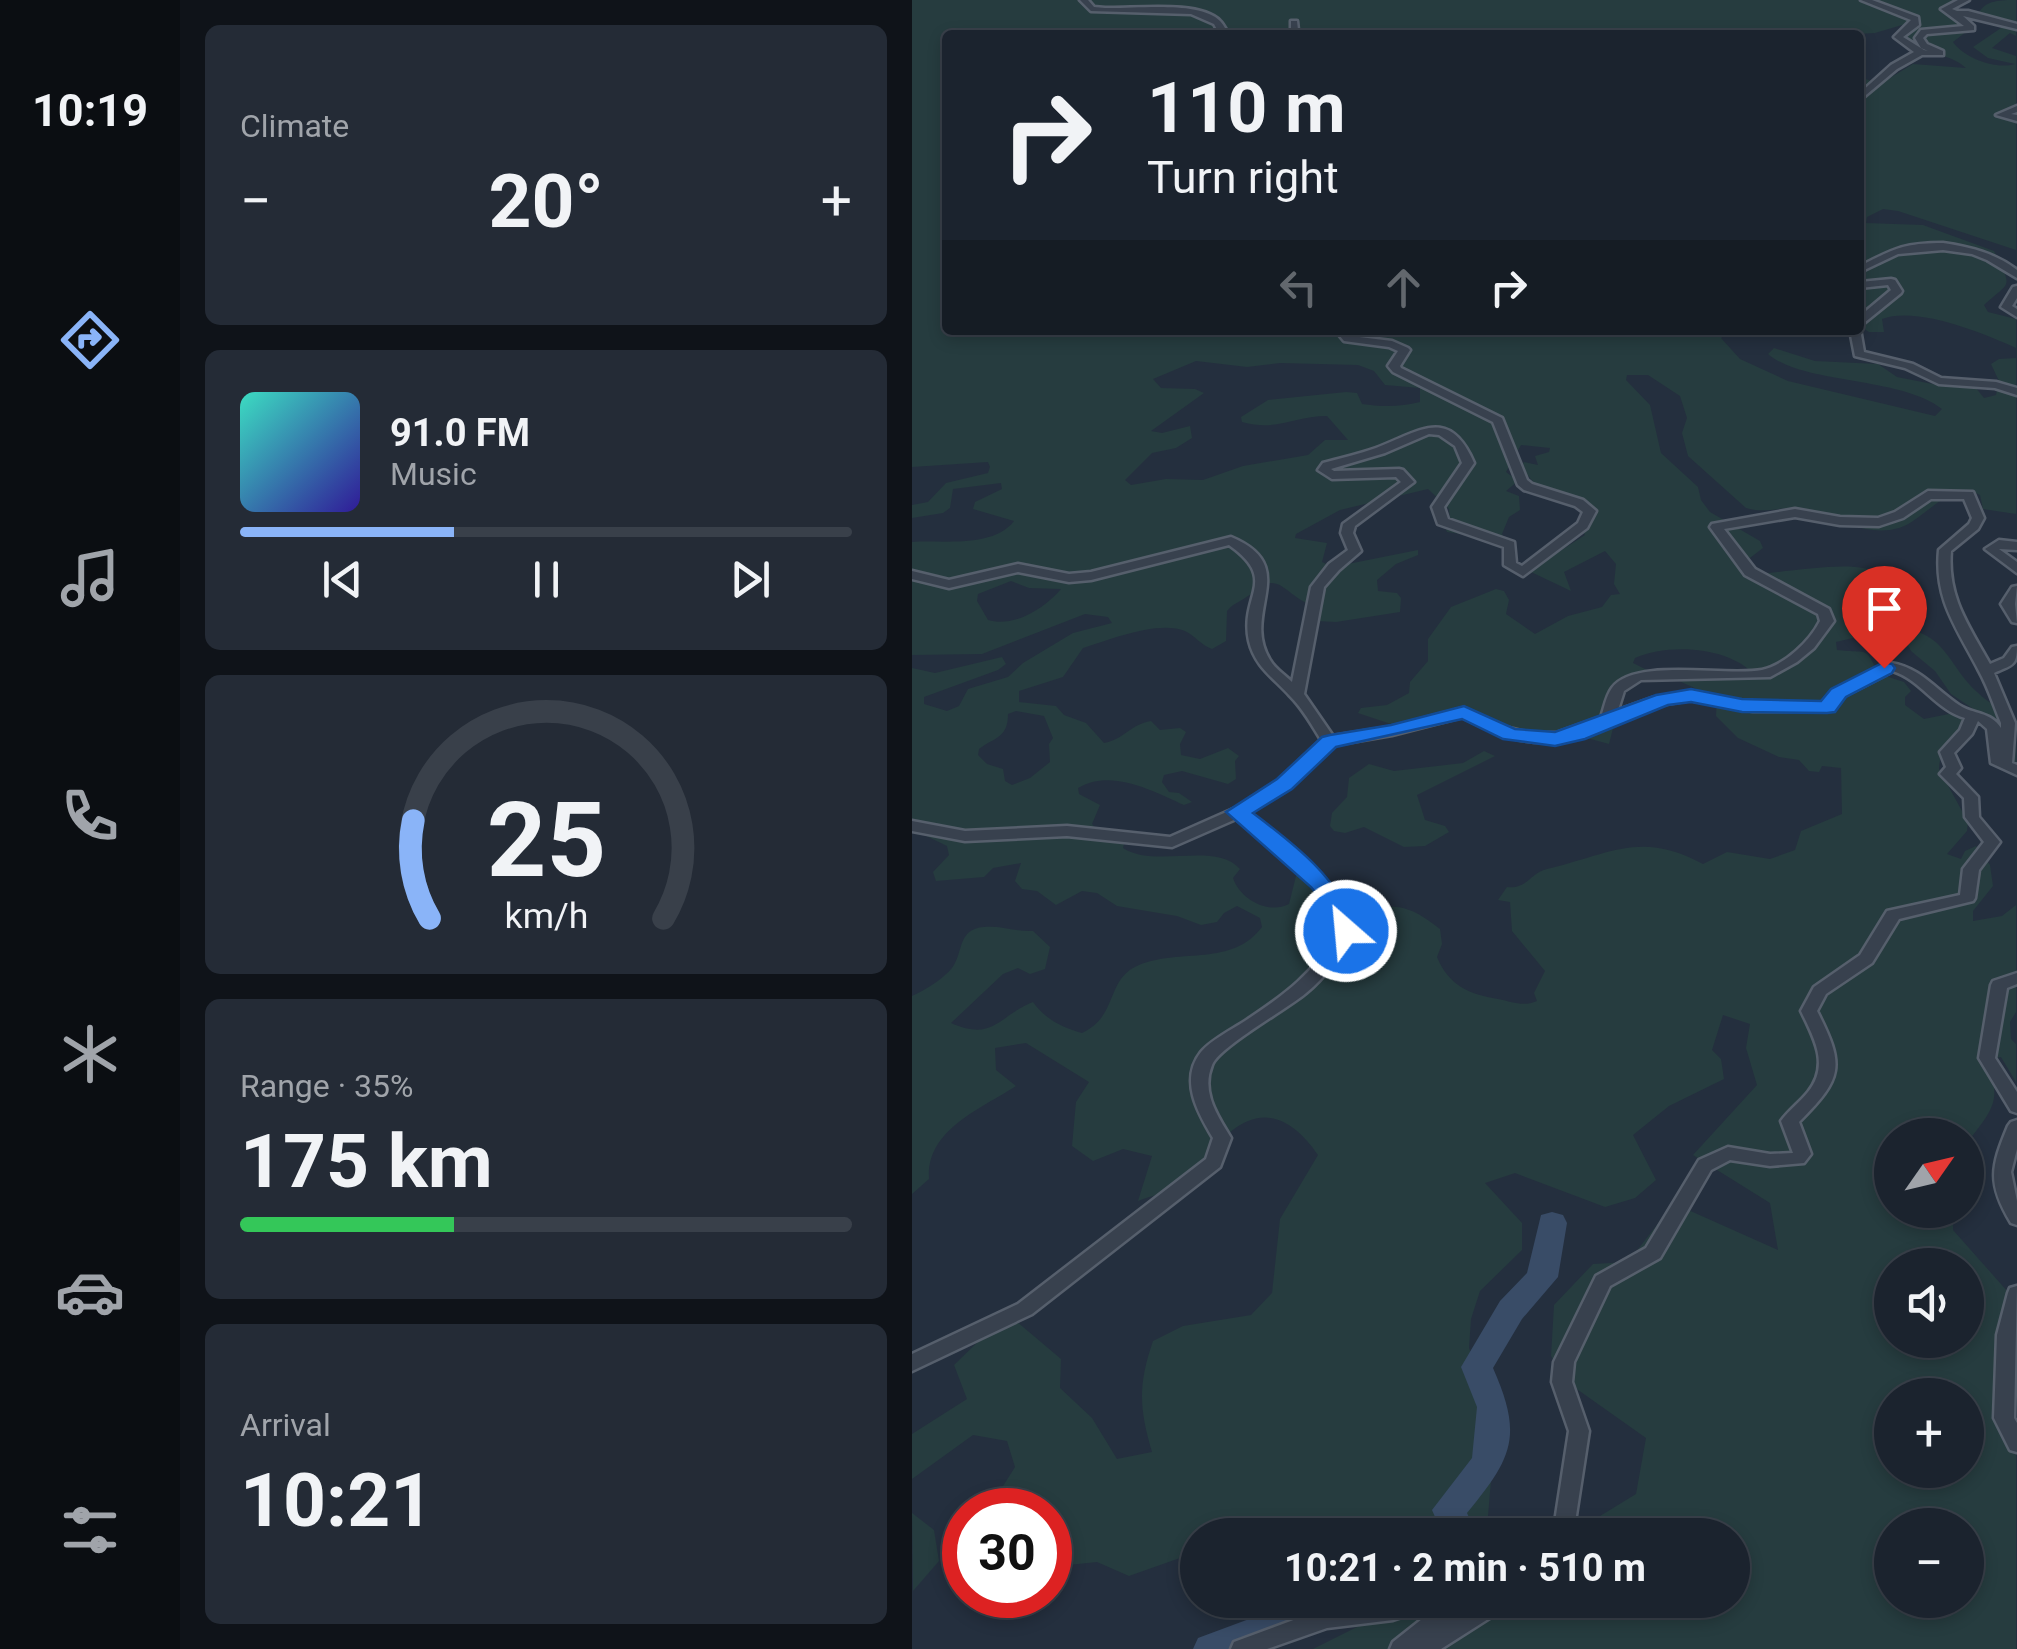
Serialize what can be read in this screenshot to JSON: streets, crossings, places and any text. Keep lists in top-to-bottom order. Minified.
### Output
{"north":"top right","page":{"tabs":"10:19","tile":["Climate",["Range · 35%","175 km"],["Arrival","10:21"]],"turn":["110 m","Turn right"],"heat":["−","20°","+"],"song":["91.0 FM","Music"],"map_buttons":["+","−"],"limit":"30","trip":"10:21 · 2 min · 510 m","gauge":["25","km/h"]}}
